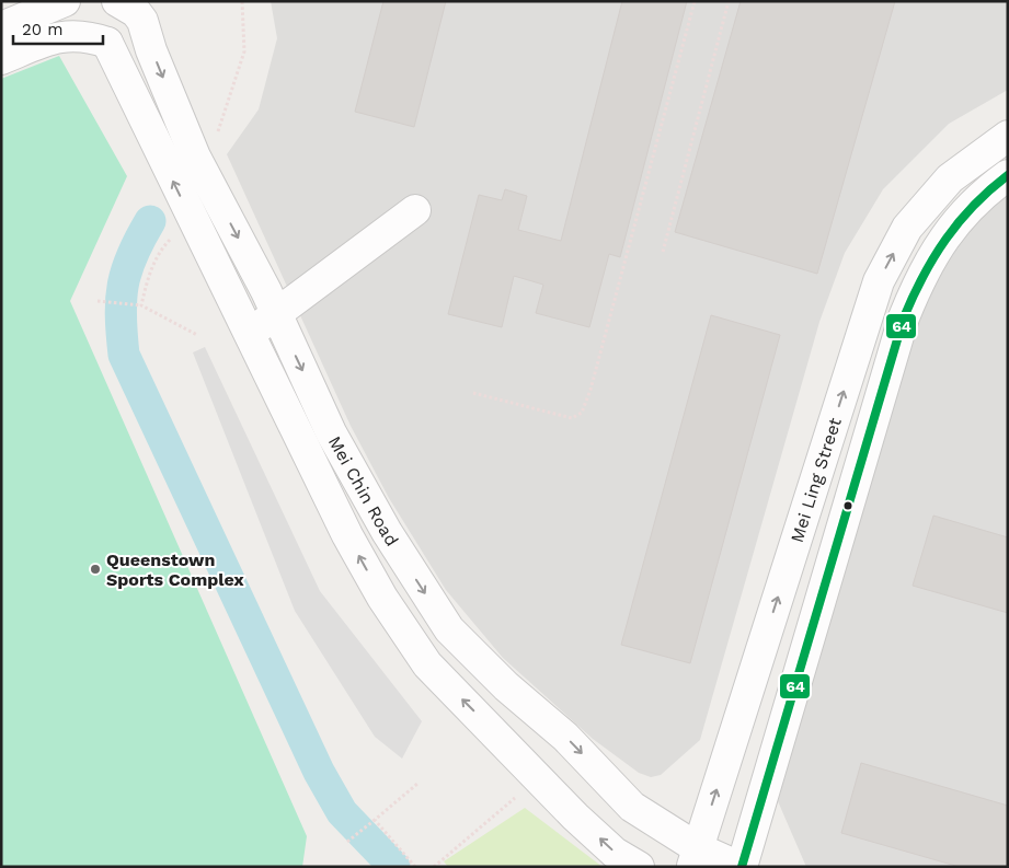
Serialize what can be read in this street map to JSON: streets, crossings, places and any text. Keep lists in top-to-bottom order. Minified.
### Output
{"streets":{"street":["Mei Ling Street","Mei Chin Road"]},"crossings":[["Mei Ling Street","Mei Chin Road"]],"places":["Queenstown Sports Complex"],"lines":["transit line 64"],"scale_bar":"20 m"}
